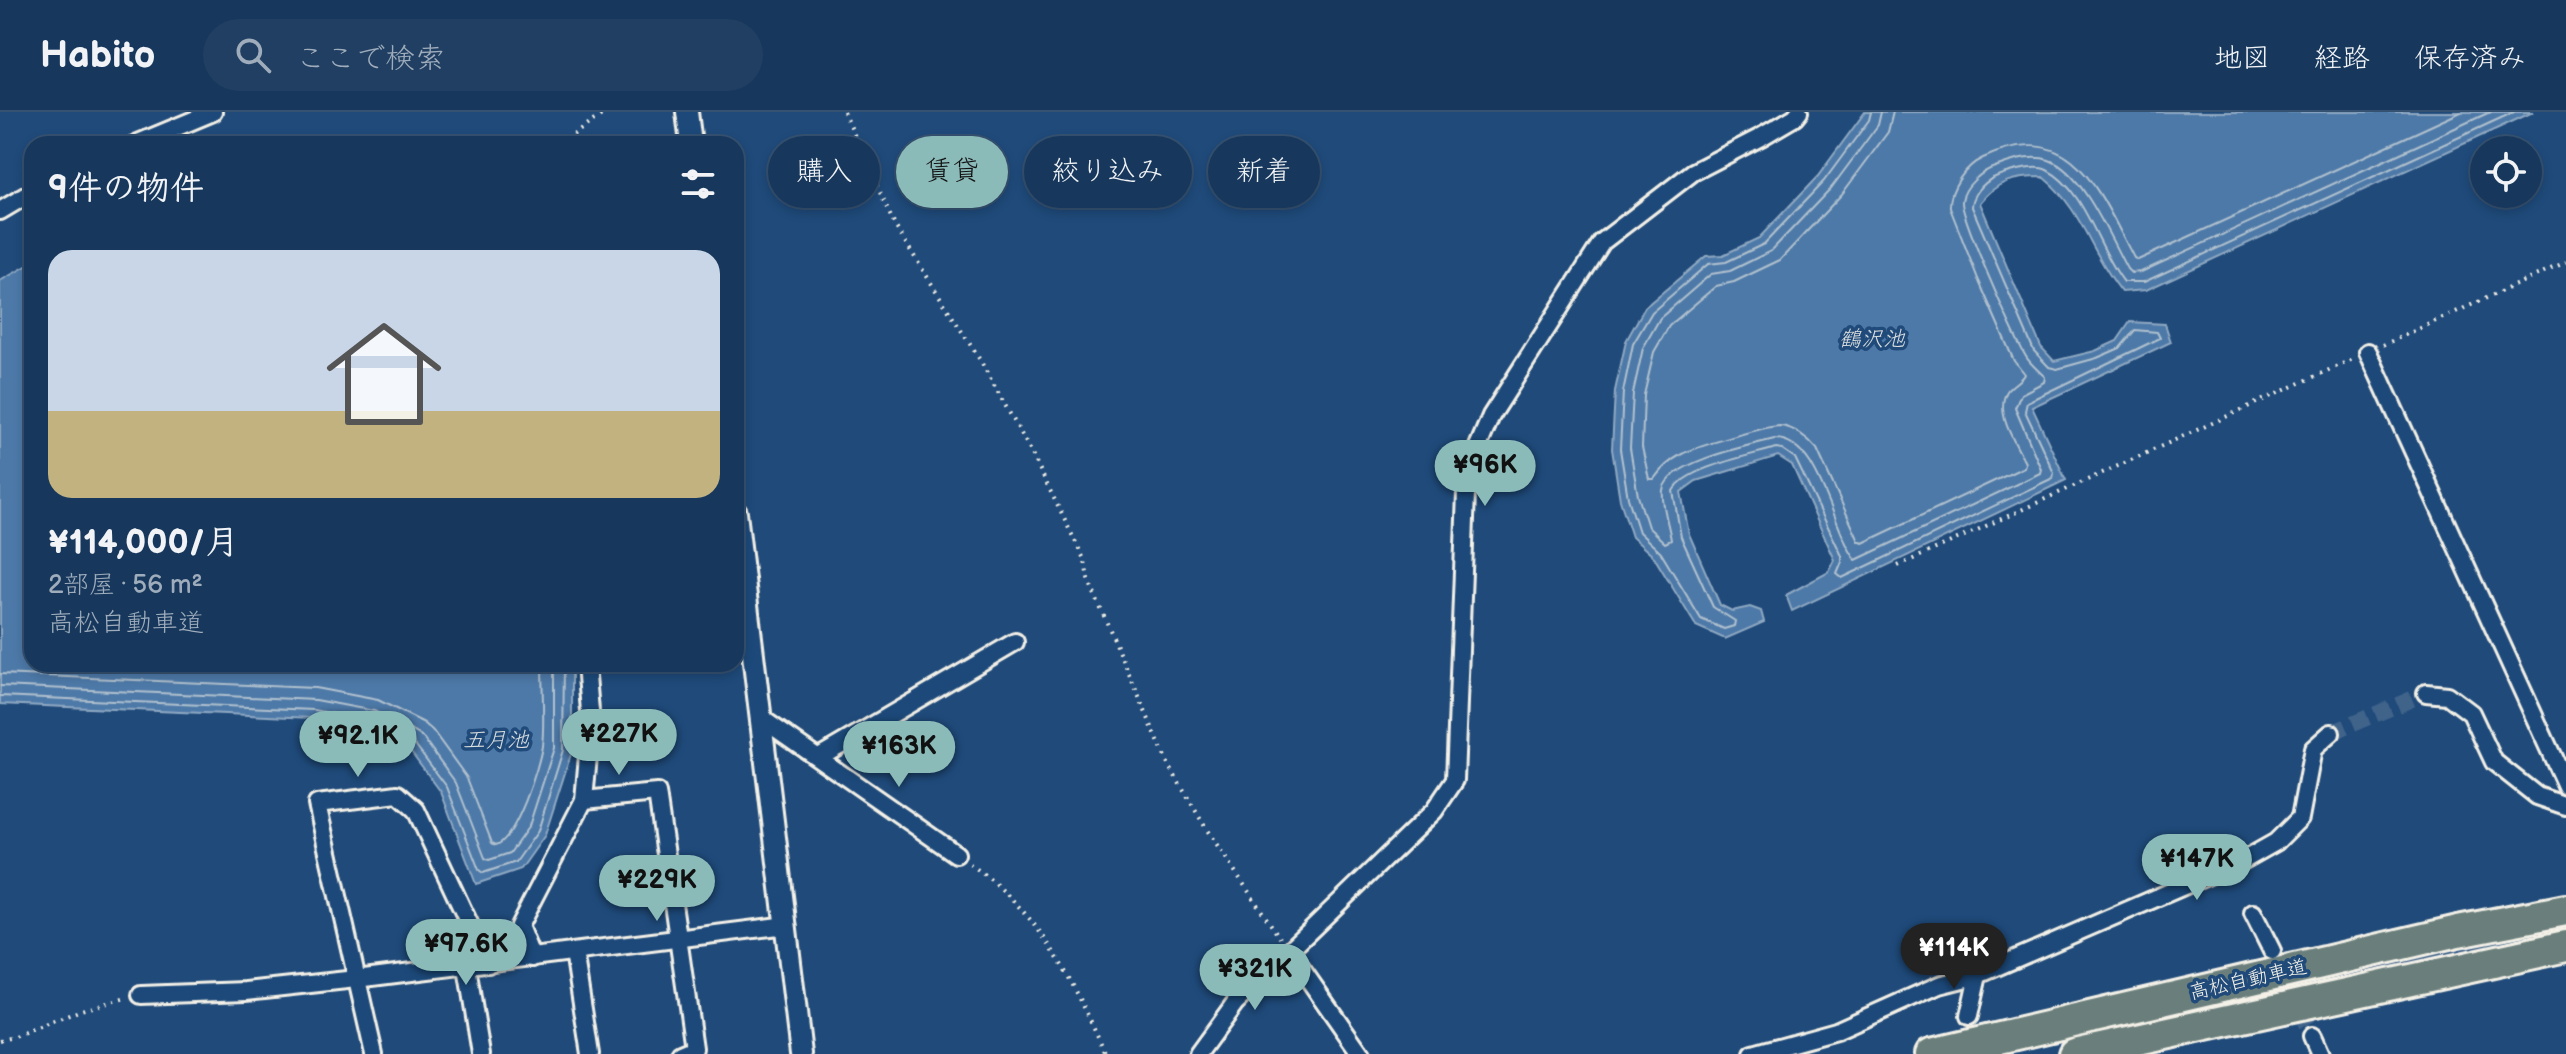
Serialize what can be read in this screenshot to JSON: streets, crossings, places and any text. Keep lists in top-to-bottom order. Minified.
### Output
{"streets":{"highway":["高松自動車道"]},"water":["鶴沢池","五月池"],"page":{"header":"Habito","search":"ここで検索","nav":["地図","経路","保存済み"],"chip":["購入","賃貸","絞り込み","新着"],"heading":"9件の物件","list":[{"name":"¥114,000/月","note":"2部屋 · 56 m² · 高松自動車道"}],"price":["¥96K","¥227K","¥92.1K","¥163K","¥147K","¥229K","¥97.6K","¥114K","¥321K"]}}
